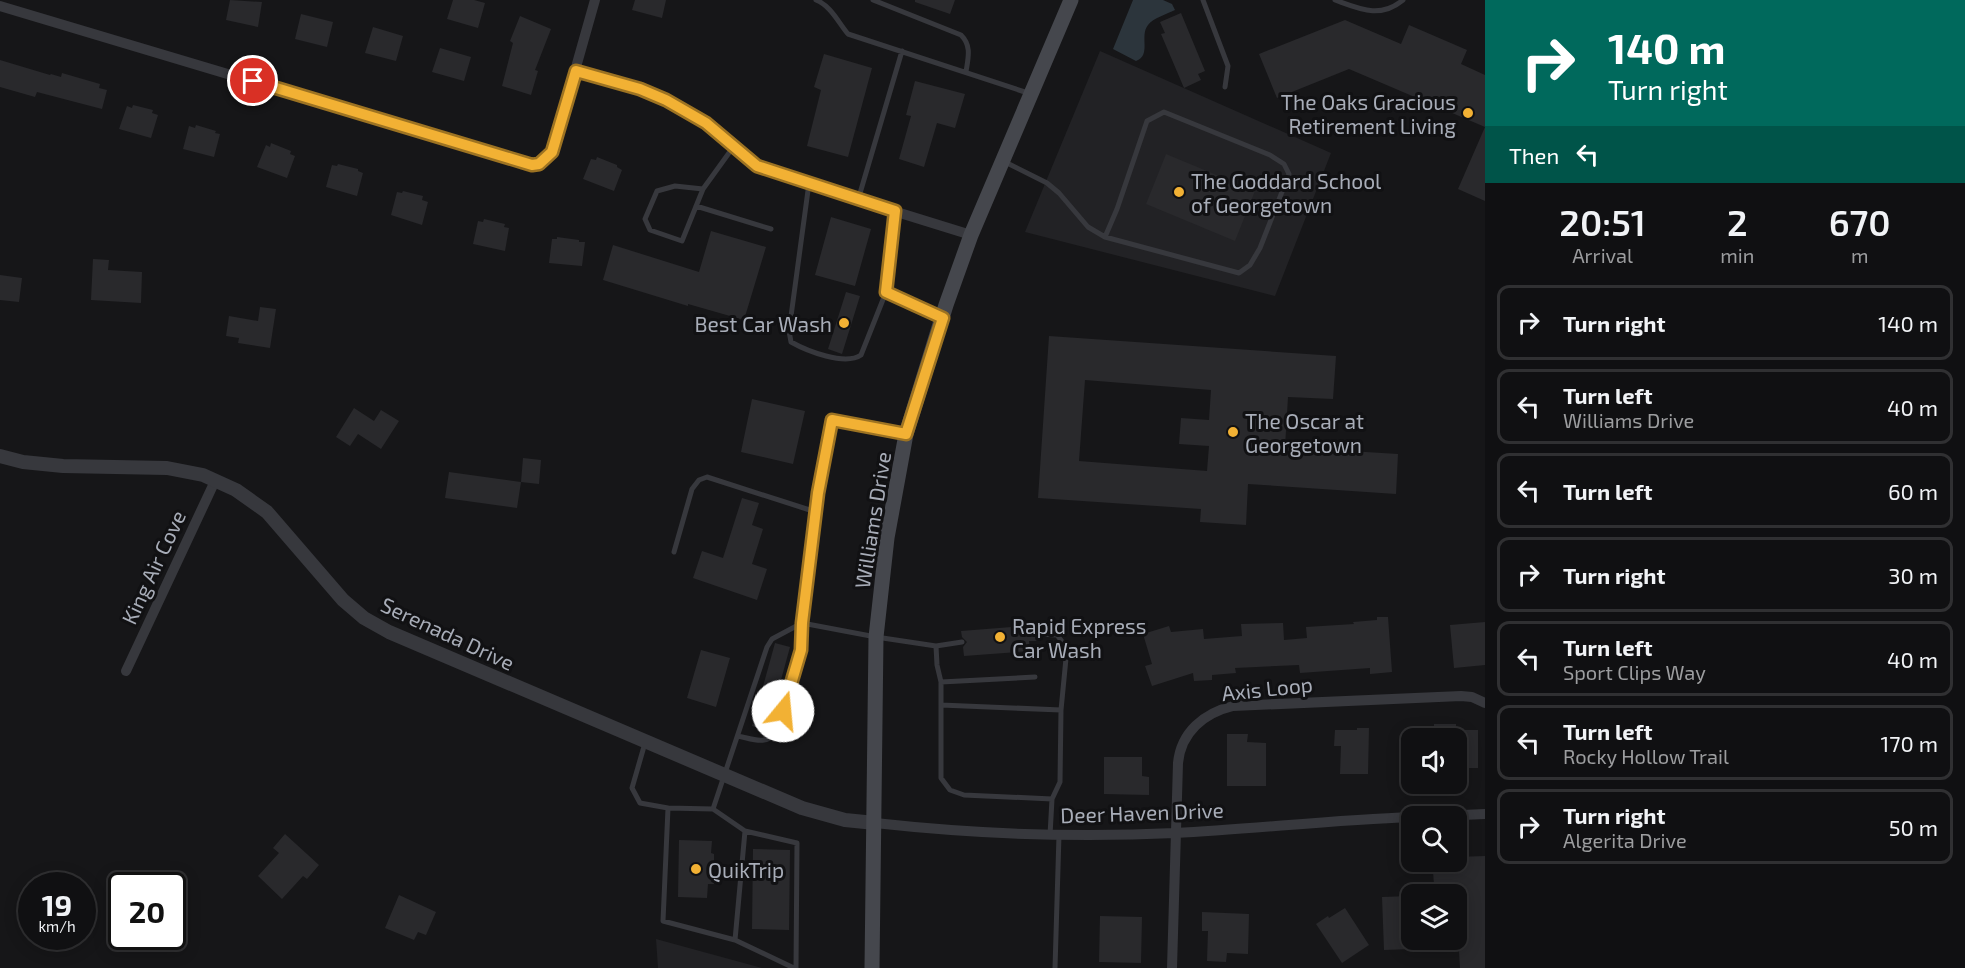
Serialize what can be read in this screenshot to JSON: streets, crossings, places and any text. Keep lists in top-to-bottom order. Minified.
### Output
{"streets":{"main road":["Williams Drive"],"street":["King Air Cove","Serenada Drive","Axis Loop","Deer Haven Drive"]},"crossings":[["Williams Drive","Serenada Drive"],["Williams Drive","Deer Haven Drive"],["King Air Cove","Serenada Drive"],["Serenada Drive","Deer Haven Drive"],["Axis Loop","Deer Haven Drive"]],"places":["The Oaks Gracious Retirement Living","The Goddard School of Georgetown","Best Car Wash","The Oscar at Georgetown","Rapid Express Car Wash","QuikTrip"],"page":{"turn":["140 m","Turn right"],"then":"Then","eta":["20:51","Arrival","2","min","670","m"],"list":[{"name":"Turn right","value":"140 m"},{"name":"Turn left","note":"Williams Drive","value":"40 m"},{"name":"Turn left","value":"60 m"},{"name":"Turn right","value":"30 m"},{"name":"Turn left","note":"Sport Clips Way","value":"40 m"},{"name":"Turn left","note":"Rocky Hollow Trail","value":"170 m"},{"name":"Turn right","note":"Algerita Drive","value":"50 m"}],"speed":"19 km/h","limit":"20"}}
